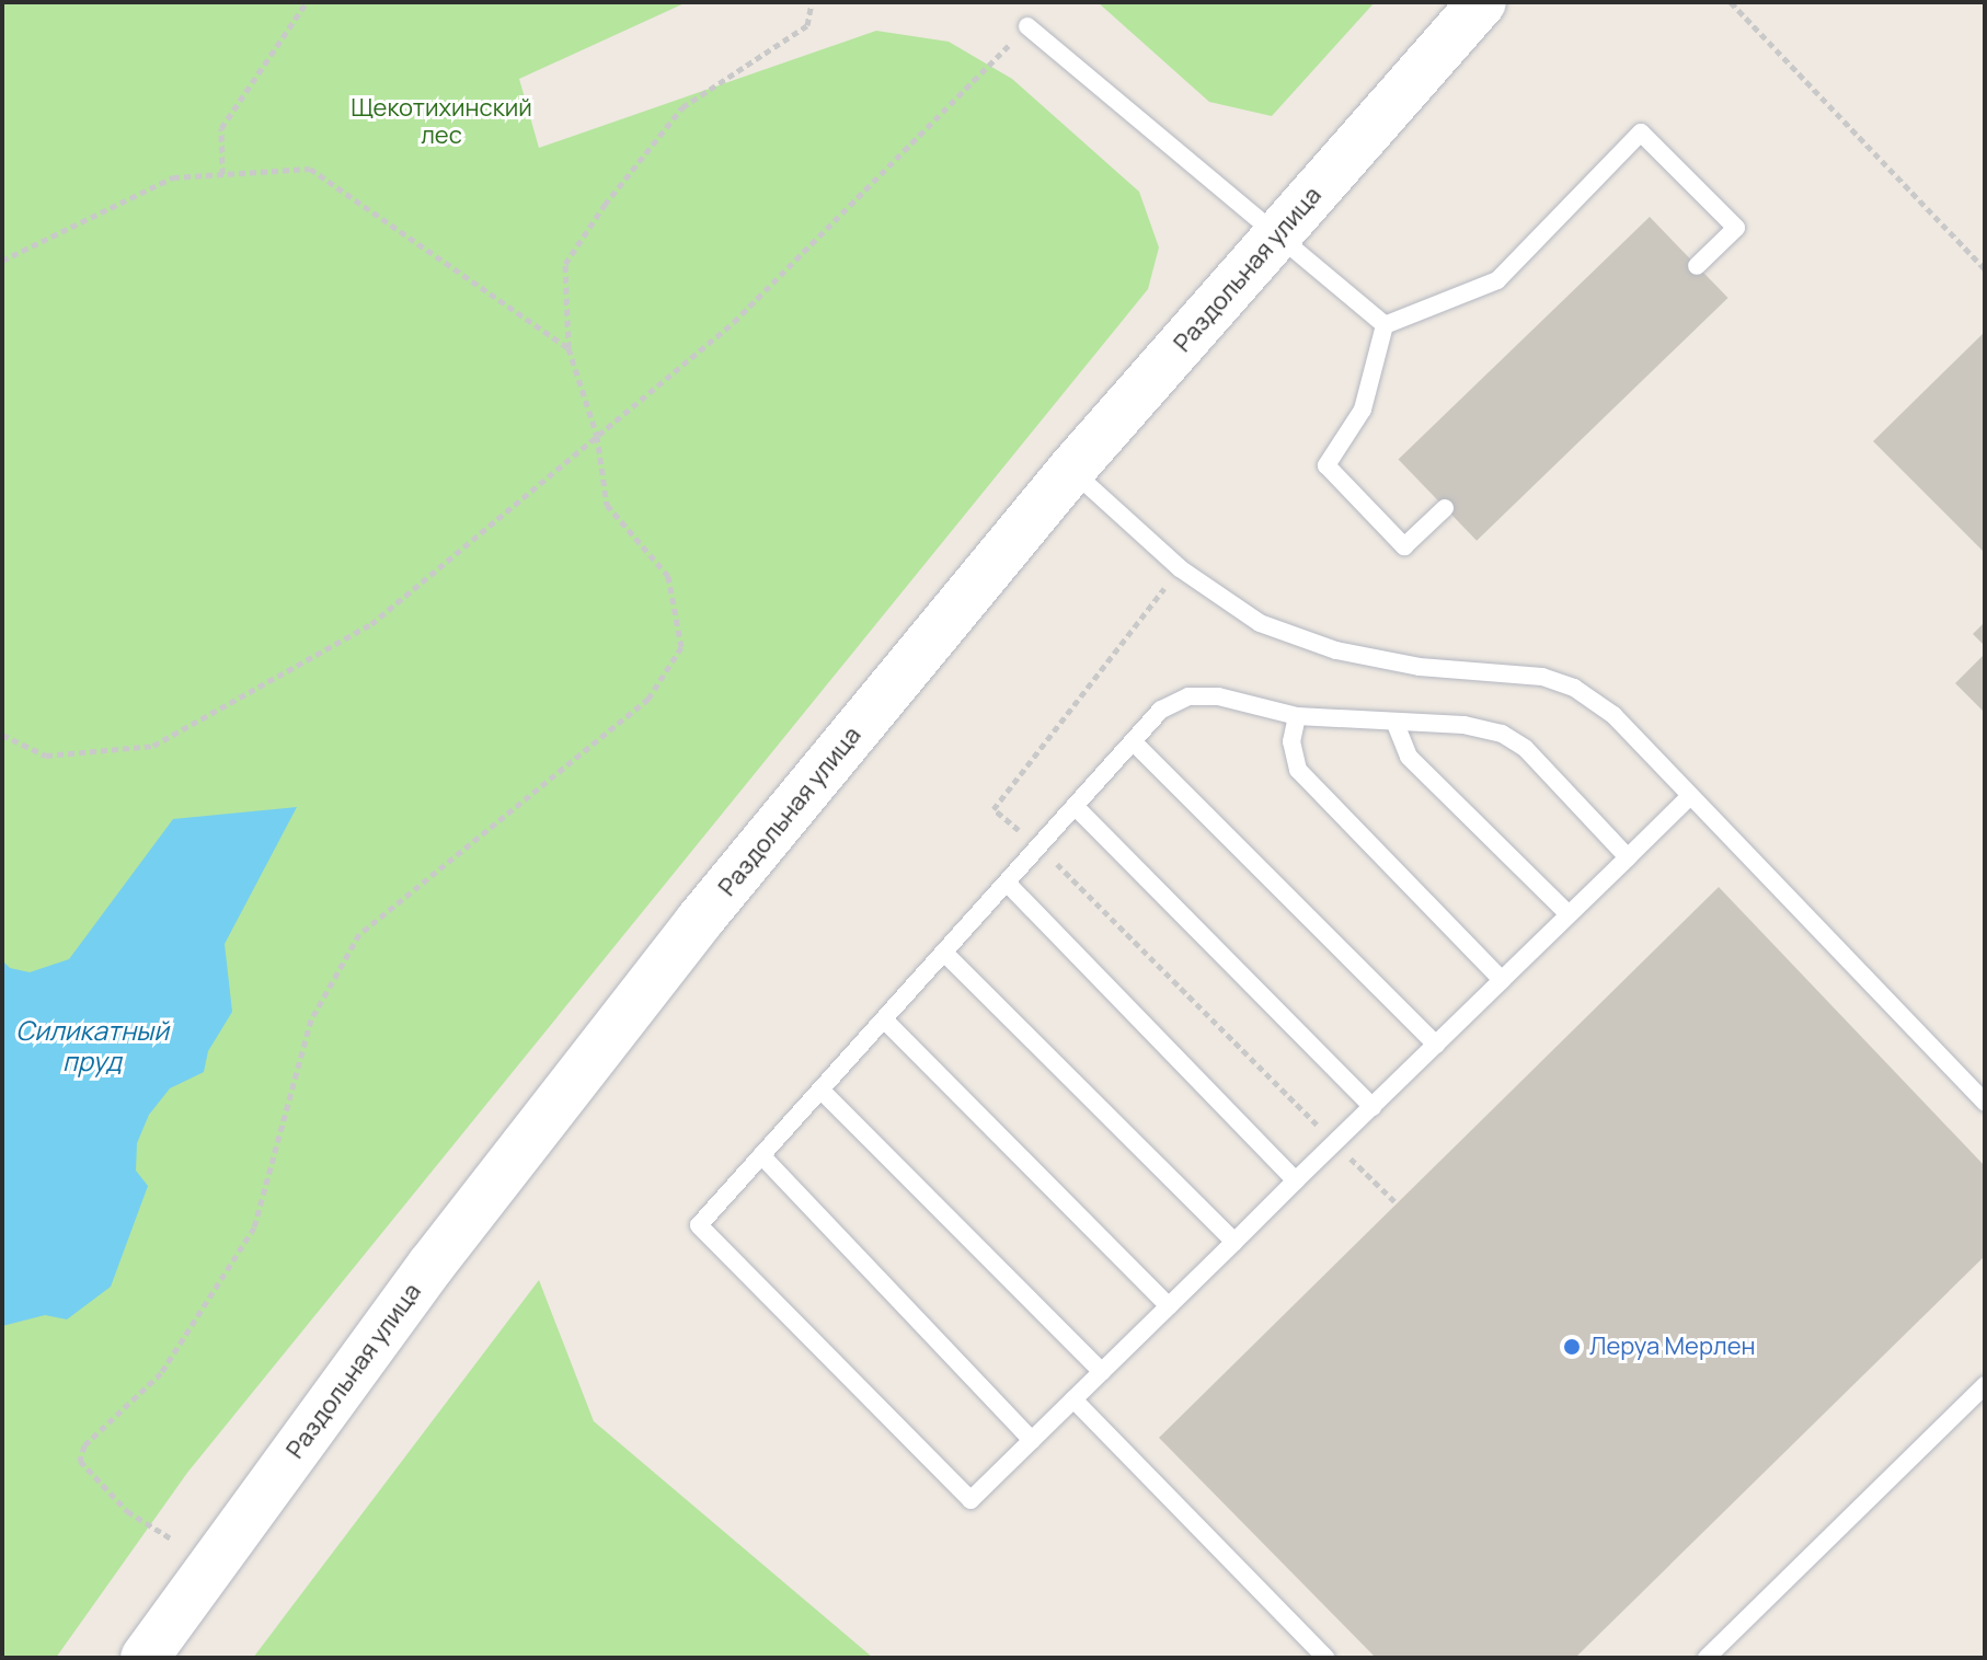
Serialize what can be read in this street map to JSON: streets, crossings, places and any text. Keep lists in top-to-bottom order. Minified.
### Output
{"streets":{"main road":["Раздольная улица"]},"water":["Силикатный пруд"],"parks":["Щекотихинский лес"],"places":["Леруа Мерлен"]}
